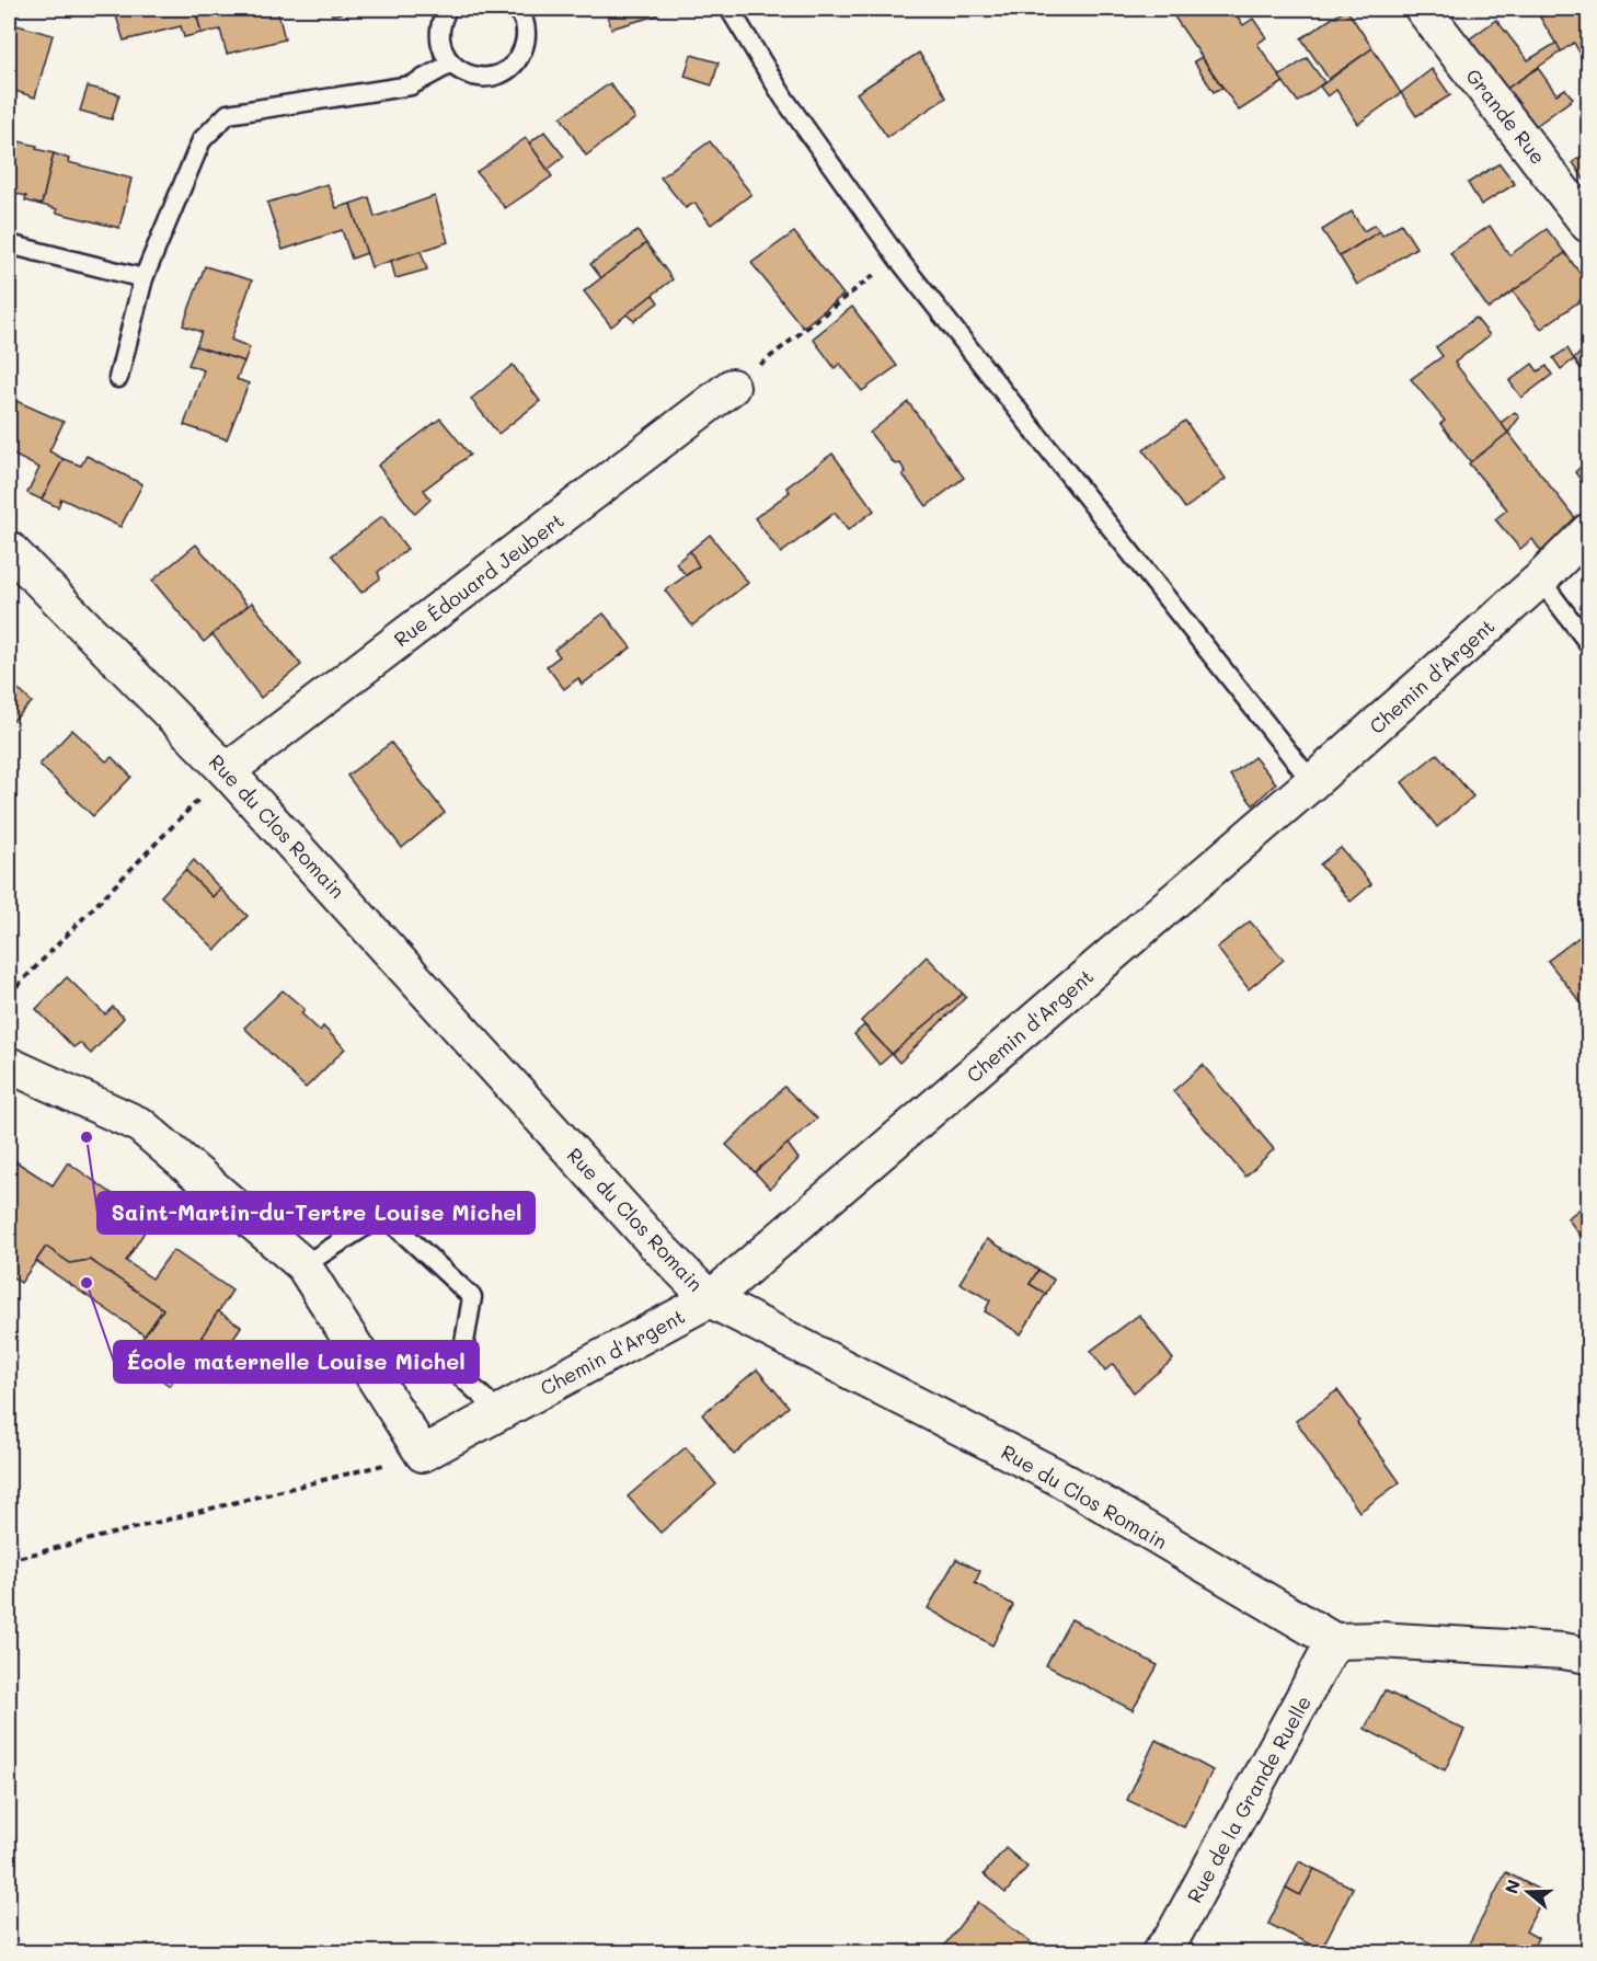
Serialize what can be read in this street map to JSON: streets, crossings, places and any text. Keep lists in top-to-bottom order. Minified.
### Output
{"streets":{"street":["Grande Rue","Rue Édouard Jeubert","Chemin d'Argent","Rue du Clos Romain","Rue de la Grande Ruelle"]},"crossings":[["Rue Édouard Jeubert","Rue du Clos Romain"],["Chemin d'Argent","Rue du Clos Romain"],["Rue du Clos Romain","Rue de la Grande Ruelle"]],"places":["Saint-Martin-du-Tertre Louise Michel","École maternelle Louise Michel"],"north":"left"}
